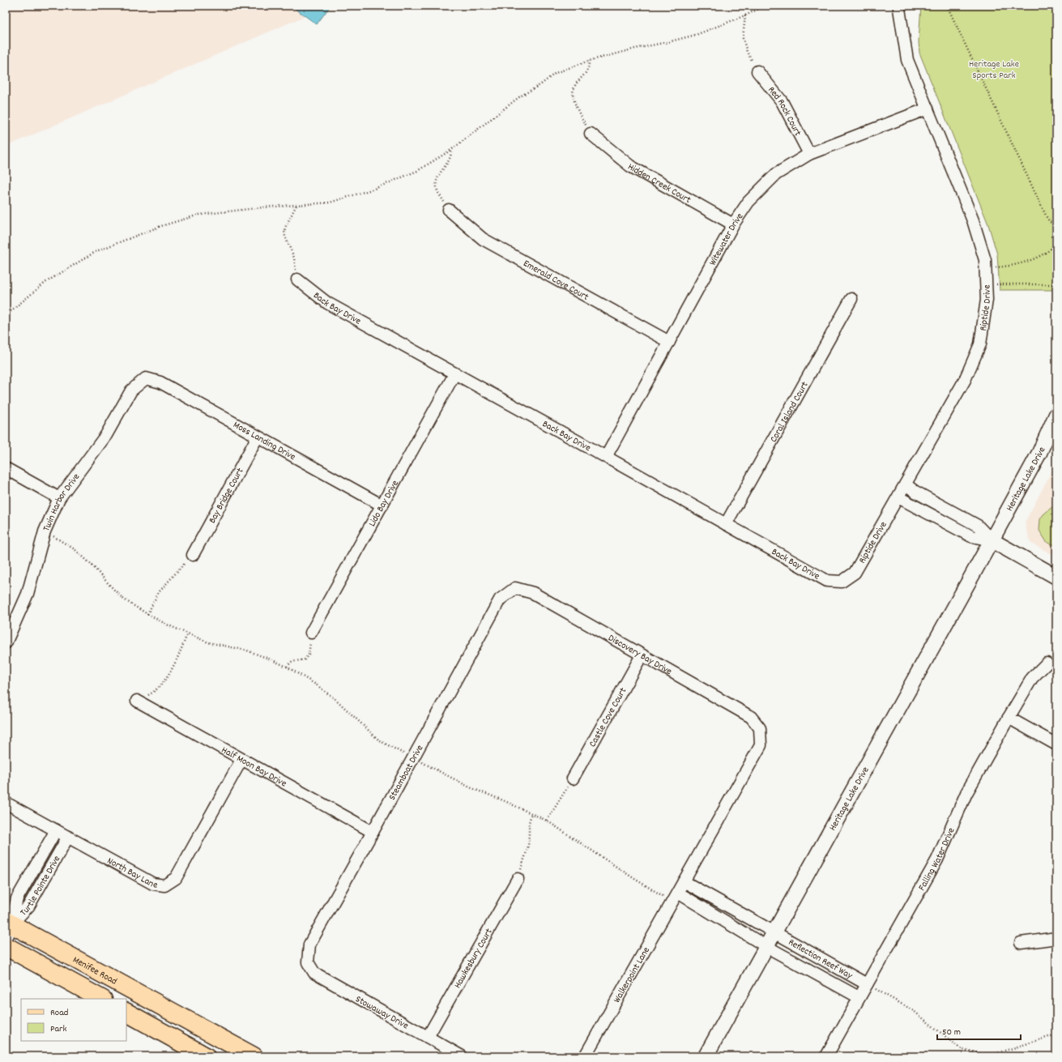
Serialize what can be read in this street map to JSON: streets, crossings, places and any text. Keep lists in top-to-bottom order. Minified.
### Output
{"streets":{"main road":["Menifee Road"],"street":["Red Rock Court","Hidden Creek Court","Witewater Drive","Emerald Cove Court","Back Bay Drive","Riptide Drive","Coral Island Court","Moss Landing Drive","Heritage Lake Drive","Bay Bridge Court","Twin Harbor Drive","Lido Bay Drive","Discovery Bay Drive","Castle Cove Court","Half Moon Bay Drive","Steamboat Drive","Falling Water Drive","North Bay Lane","Turtle Pointe Drive","Hawkesbury Court","Reflection Reef Way","Walkerpoint Lane","Stowaway Drive"]},"crossings":[["Red Rock Court","Witewater Drive"],["Hidden Creek Court","Witewater Drive"],["Witewater Drive","Emerald Cove Court"],["Witewater Drive","Back Bay Drive"],["Witewater Drive","Riptide Drive"],["Back Bay Drive","Riptide Drive"],["Back Bay Drive","Coral Island Court"],["Back Bay Drive","Lido Bay Drive"],["Moss Landing Drive","Bay Bridge Court"],["Moss Landing Drive","Twin Harbor Drive"],["Moss Landing Drive","Lido Bay Drive"],["Heritage Lake Drive","Reflection Reef Way"],["Discovery Bay Drive","Castle Cove Court"],["Discovery Bay Drive","Steamboat Drive"],["Discovery Bay Drive","Walkerpoint Lane"],["Half Moon Bay Drive","Steamboat Drive"],["Half Moon Bay Drive","North Bay Lane"],["Steamboat Drive","Stowaway Drive"],["Falling Water Drive","Reflection Reef Way"],["North Bay Lane","Turtle Pointe Drive"],["Turtle Pointe Drive","Menifee Road"],["Hawkesbury Court","Stowaway Drive"]],"parks":["Heritage Lake Sports Park"],"legend":["Road","Park"],"scale_bar":"50 m"}
